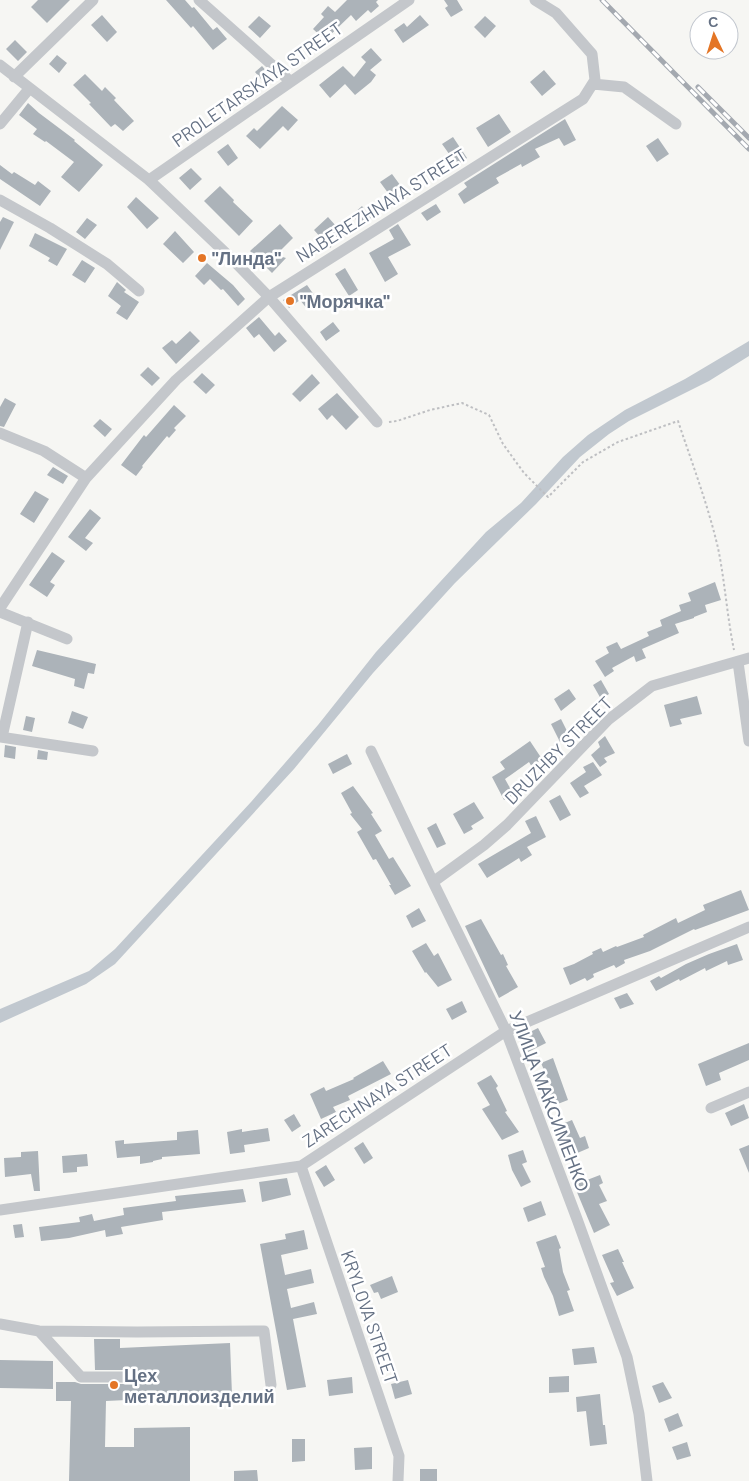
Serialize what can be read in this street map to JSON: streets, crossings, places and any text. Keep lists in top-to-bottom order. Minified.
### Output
{"streets":{"street":["PROLETARSKAYA STREET","NABEREZHNAYA STREET","DRUZHBY STREET","ZARECHNAYA STREET","УЛИЦА МАКСИМЕНКО","KRYLOVA STREET"]},"crossings":[["DRUZHBY STREET","УЛИЦА МАКСИМЕНКО"],["ZARECHNAYA STREET","УЛИЦА МАКСИМЕНКО"],["ZARECHNAYA STREET","KRYLOVA STREET"]],"places":["\"Линда\"","\"Морячка\"","Цех металлоизделий"],"north":"top"}
